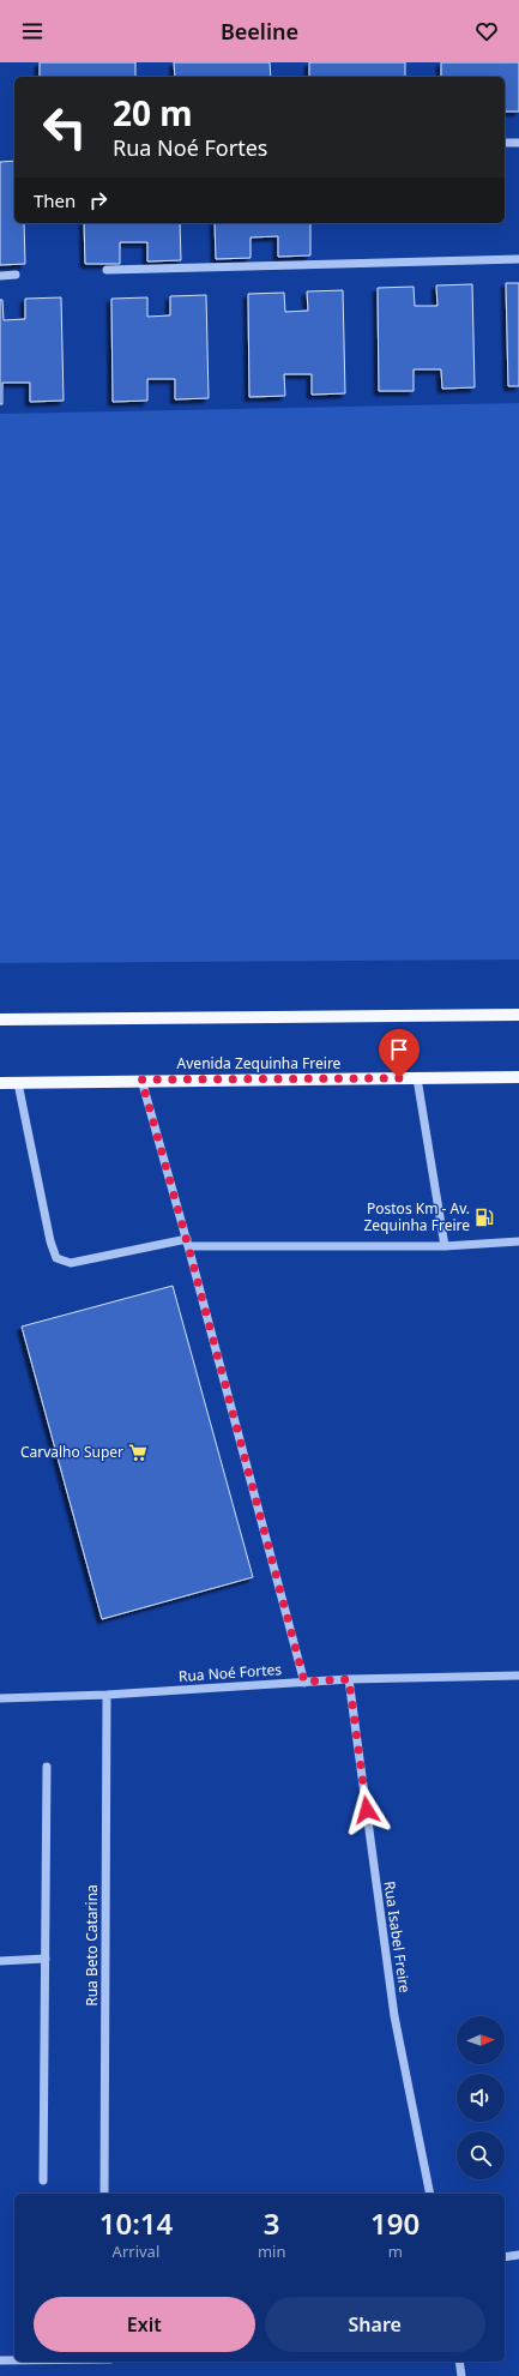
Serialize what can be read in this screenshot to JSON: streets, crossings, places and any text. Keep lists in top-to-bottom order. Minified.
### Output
{"streets":{"main road":["Avenida Zequinha Freire"],"street":["Rua Noé Fortes","Rua Isabel Freire","Rua Beto Catarina"]},"crossings":[["Rua Noé Fortes","Rua Isabel Freire"],["Rua Noé Fortes","Rua Beto Catarina"]],"places":{"fuel station":["Postos Km - Av. Zequinha Freire"],"supermarket":["Carvalho Super"]},"north":"right","page":{"header":"Beeline","turn":["20 m","Rua Noé Fortes"],"then":"Then","eta":["10:14","Arrival","3","min","190","m"],"buttons":["Exit","Share"]}}
